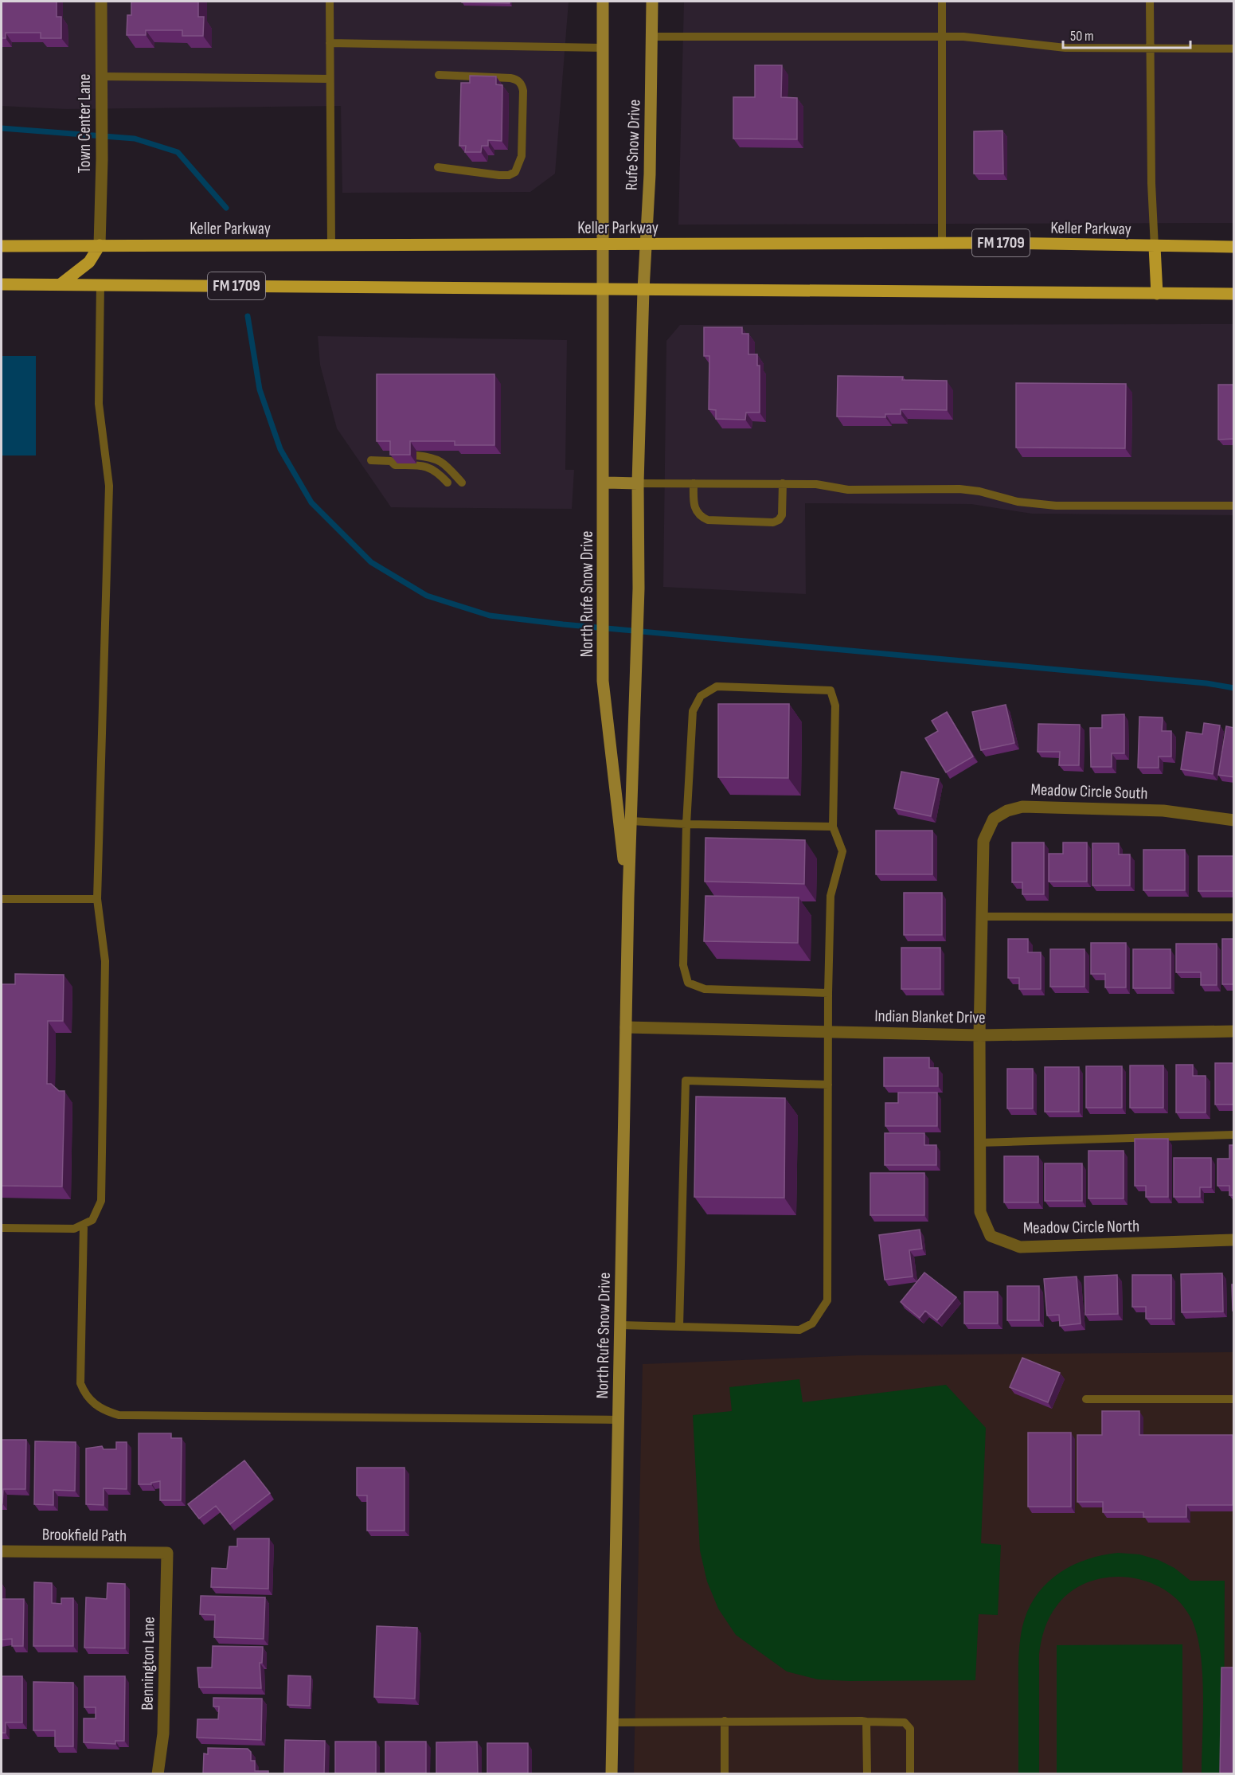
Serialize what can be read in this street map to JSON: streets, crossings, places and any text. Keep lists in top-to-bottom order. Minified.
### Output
{"streets":{"main road":["Rufe Snow Drive","Keller Parkway","FM 1709","North Rufe Snow Drive"],"street":["Town Center Lane","Meadow Circle South","Indian Blanket Drive","Meadow Circle North","Brookfield Path","Bennington Lane"]},"crossings":[["Town Center Lane","Keller Parkway"],["Rufe Snow Drive","Keller Parkway"],["Rufe Snow Drive","FM 1709"],["Rufe Snow Drive","North Rufe Snow Drive"],["FM 1709","North Rufe Snow Drive"],["North Rufe Snow Drive","Indian Blanket Drive"],["Meadow Circle South","Indian Blanket Drive"],["Meadow Circle South","Meadow Circle North"],["Indian Blanket Drive","Meadow Circle North"],["Brookfield Path","Bennington Lane"]],"scale_bar":"50 m"}
